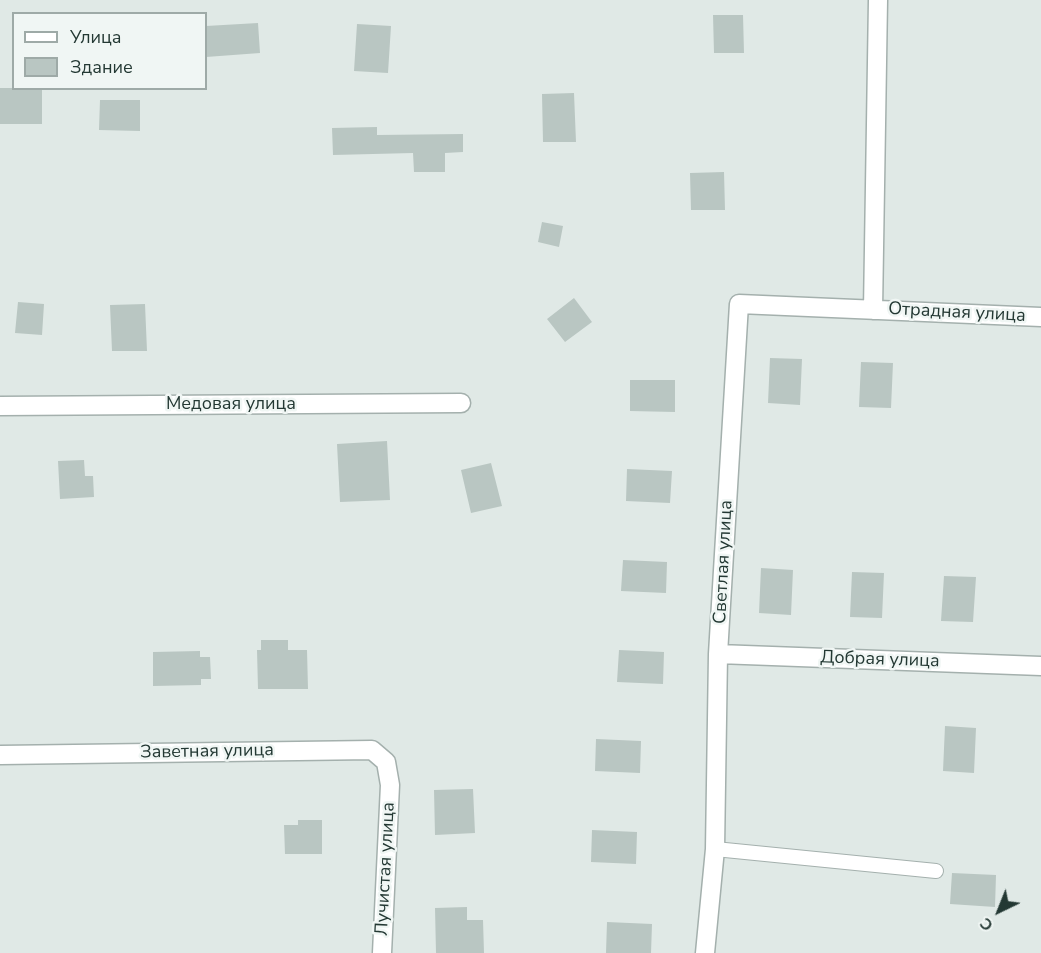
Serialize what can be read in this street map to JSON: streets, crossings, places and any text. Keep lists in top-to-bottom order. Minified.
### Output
{"streets":{"street":["Отрадная улица","Медовая улица","Светлая улица","Добрая улица","Заветная улица","Лучистая улица"]},"crossings":[["Отрадная улица","Светлая улица"],["Светлая улица","Добрая улица"],["Заветная улица","Лучистая улица"]],"legend":["Улица","Здание"],"north":"bottom left"}
